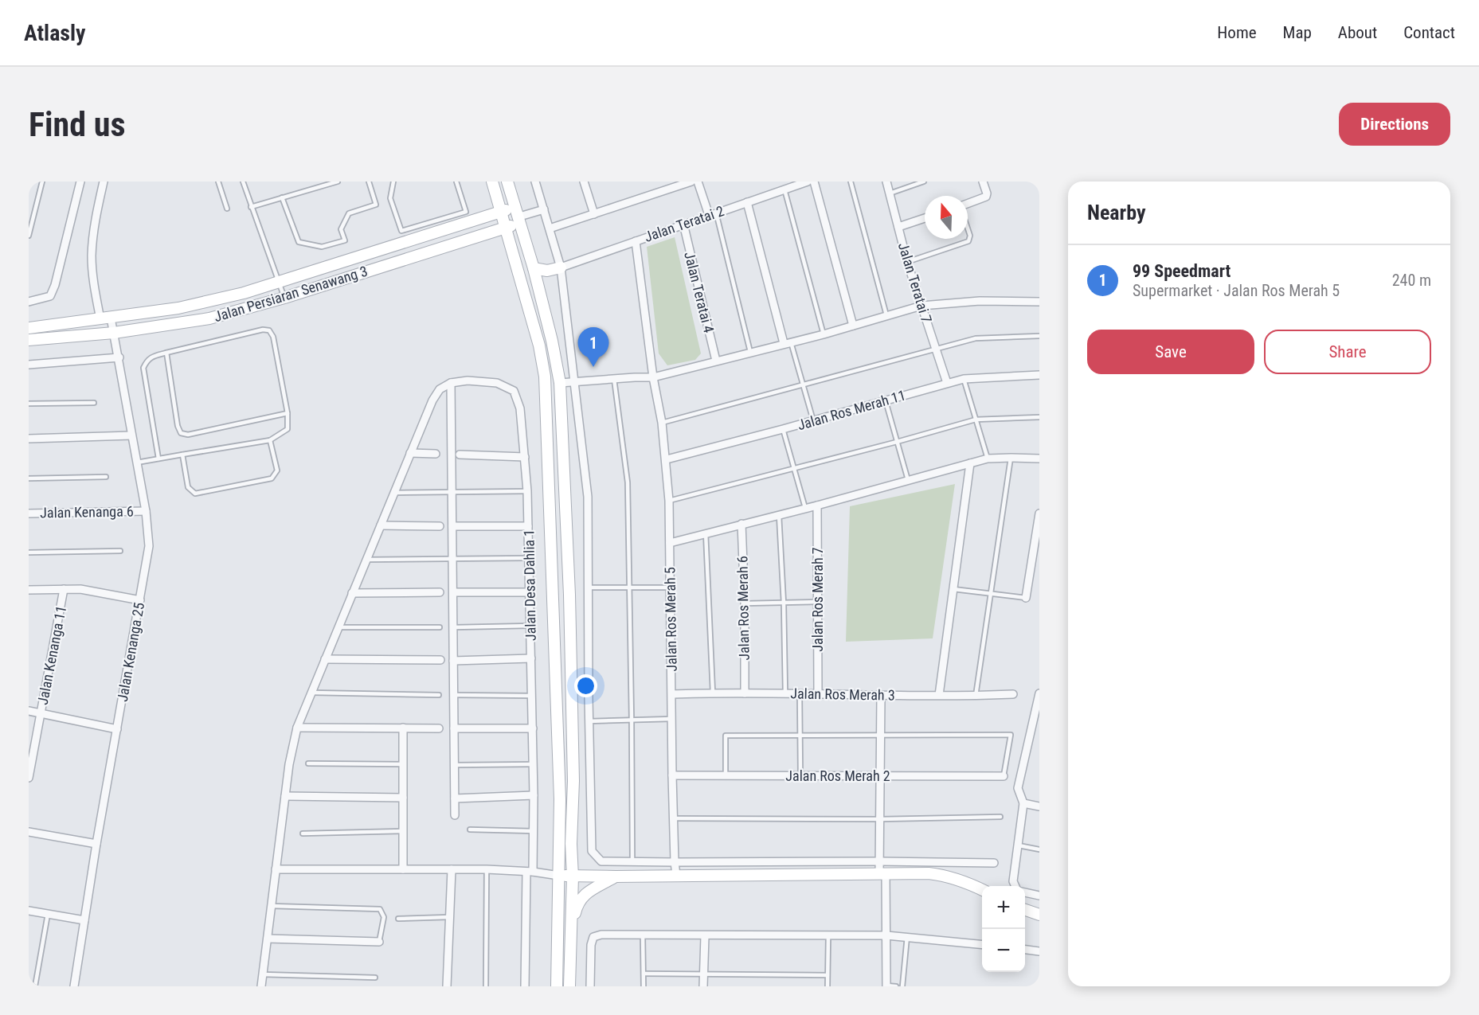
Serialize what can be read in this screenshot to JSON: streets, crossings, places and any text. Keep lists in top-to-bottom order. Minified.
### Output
{"streets":{"street":["Jalan Teratai 2","Jalan Teratai 7","Jalan Teratai 4","Jalan Persiaran Senawang 3","Jalan Ros Merah 11","Jalan Kenanga 6","Jalan Desa Dahlia 1","Jalan Ros Merah 7","Jalan Ros Merah 6","Jalan Ros Merah 5","Jalan Kenanga 25","Jalan Kenanga 11","Jalan Ros Merah 3","Jalan Ros Merah 2"]},"crossings":[["Jalan Teratai 2","Jalan Teratai 4"],["Jalan Teratai 2","Jalan Ros Merah 5"],["Jalan Teratai 7","Jalan Ros Merah 11"],["Jalan Persiaran Senawang 3","Jalan Kenanga 25"],["Jalan Ros Merah 11","Jalan Ros Merah 5"],["Jalan Kenanga 6","Jalan Kenanga 25"],["Jalan Ros Merah 7","Jalan Ros Merah 3"],["Jalan Ros Merah 6","Jalan Ros Merah 3"],["Jalan Ros Merah 5","Jalan Ros Merah 3"],["Jalan Ros Merah 5","Jalan Ros Merah 2"]],"north":"top","page":{"header":"Atlasly","nav":["Home","Map","About","Contact"],"buttons":["Directions",["Save","Share"]],"title":"Find us","heading":"Nearby","list":[{"mark":"1","name":"99 Speedmart","note":"Supermarket · Jalan Ros Merah 5","value":"240 m"}],"pins":"1","map_buttons":["+","−"]}}
